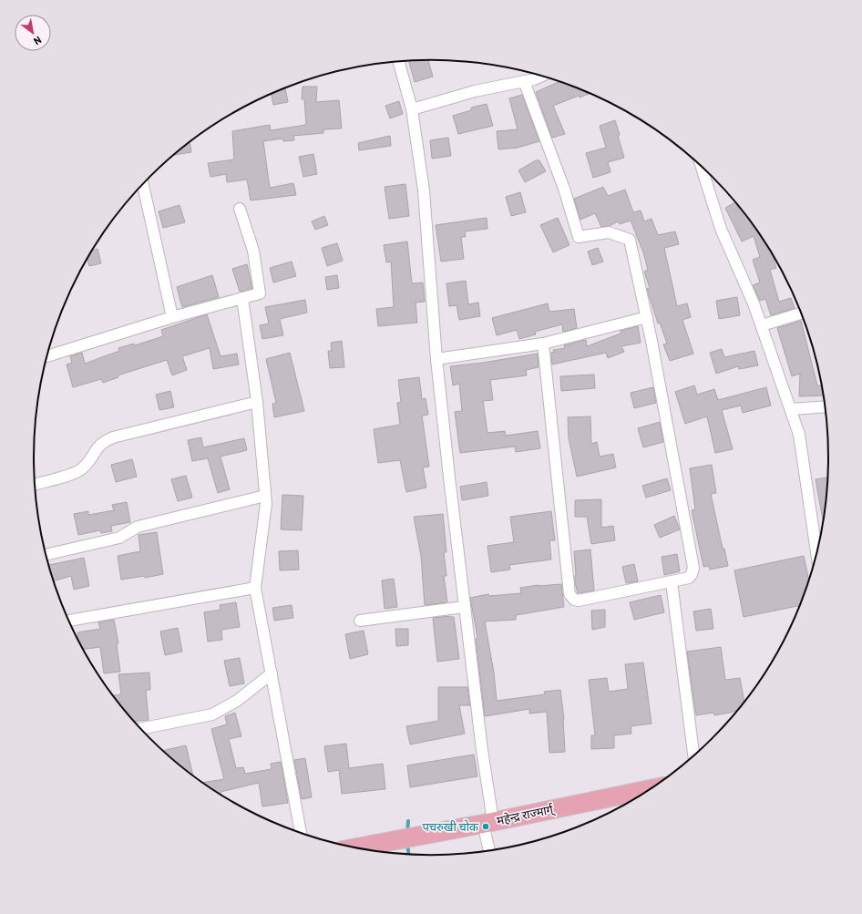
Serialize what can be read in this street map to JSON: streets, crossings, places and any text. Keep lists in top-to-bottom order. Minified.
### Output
{"streets":{"highway":["महेन्द्र राज्मार्ग्"]},"places":["पचरुखी चोक"],"north":"bottom right"}
